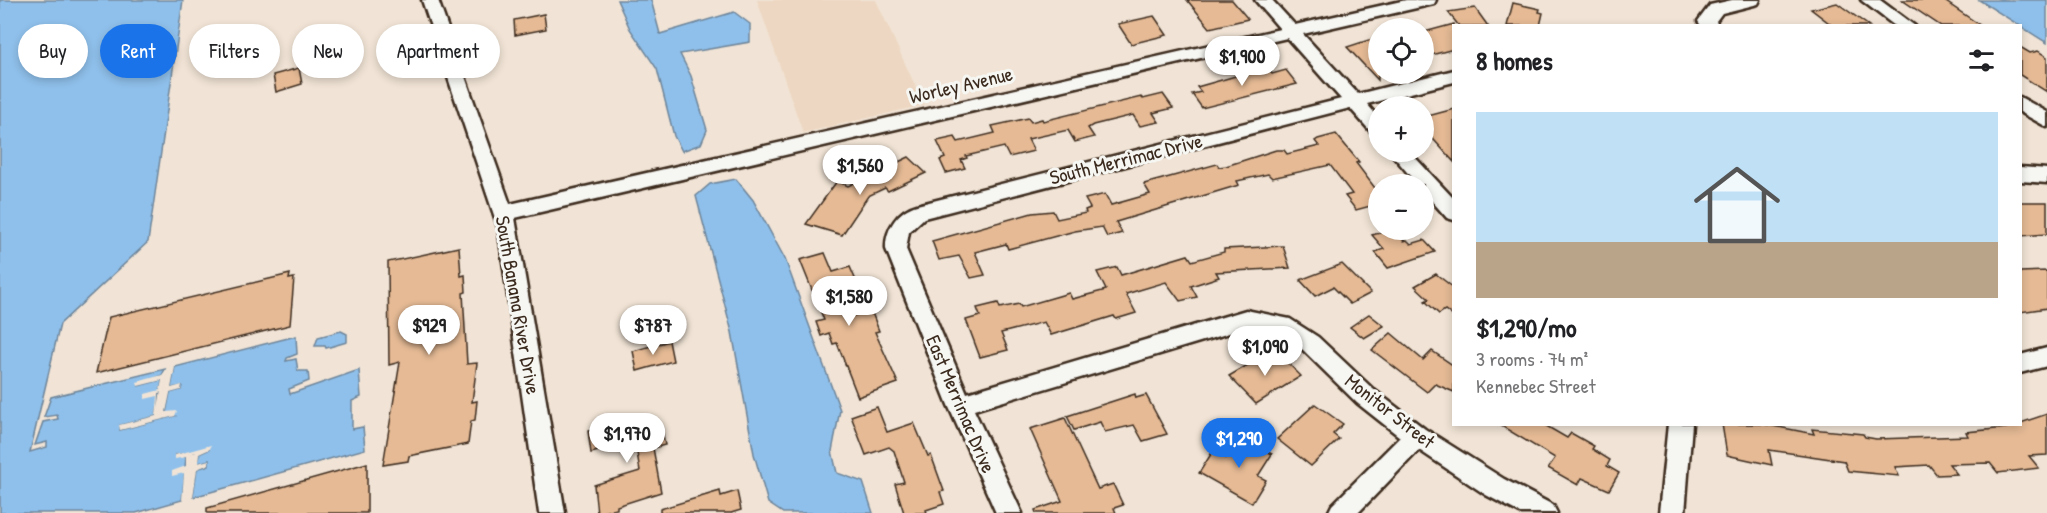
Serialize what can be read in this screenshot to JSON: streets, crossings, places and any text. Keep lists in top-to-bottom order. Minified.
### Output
{"streets":{"street":["Worley Avenue","South Merrimac Drive","South Banana River Drive","East Merrimac Drive","Monitor Street"]},"crossings":[["Worley Avenue","South Banana River Drive"],["South Merrimac Drive","East Merrimac Drive"],["East Merrimac Drive","Monitor Street"]],"page":{"map_buttons":["+","−"],"chip":["Buy","Rent","Filters","New","Apartment"],"heading":"8 homes","price":["$1,900","$1,560","$1,580","$929","$787","$1,090","$1,970","$1,290"],"list":[{"name":"$1,290/mo","note":"3 rooms · 74 m² · Kennebec Street"}]}}
